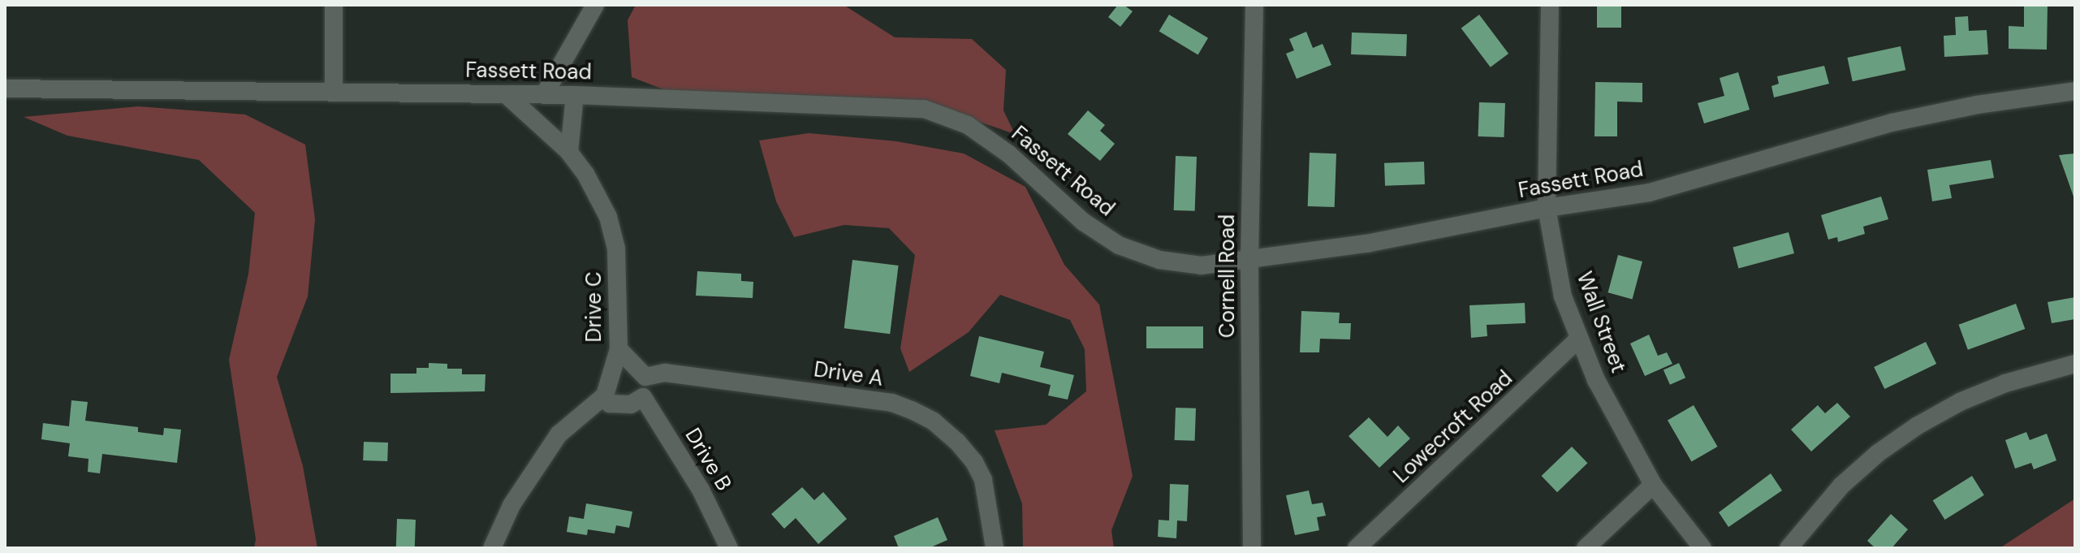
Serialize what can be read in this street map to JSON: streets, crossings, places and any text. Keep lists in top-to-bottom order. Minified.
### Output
{"streets":{"street":["Fassett Road","Cornell Road","Drive C","Wall Street","Drive A","Lowecroft Road","Drive B"]},"crossings":[["Fassett Road","Cornell Road"],["Fassett Road","Drive C"],["Fassett Road","Wall Street"],["Wall Street","Lowecroft Road"]]}
